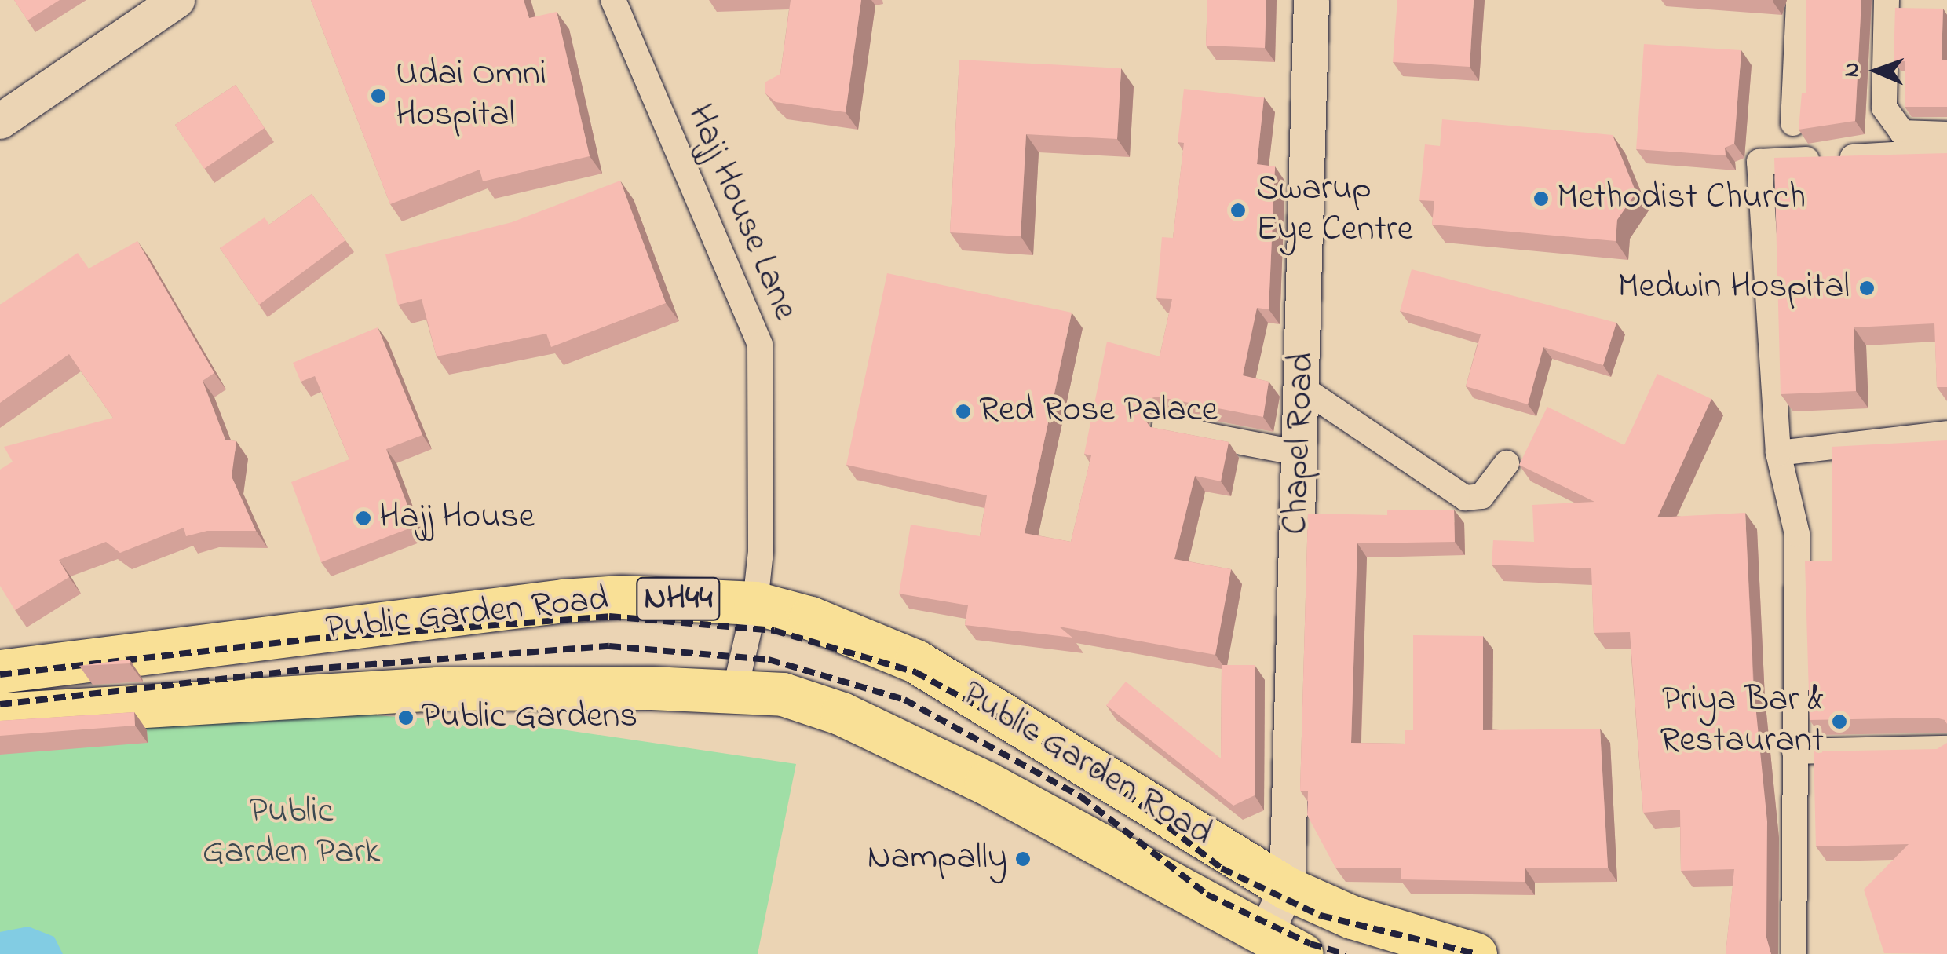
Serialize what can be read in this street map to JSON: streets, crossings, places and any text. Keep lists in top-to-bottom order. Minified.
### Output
{"streets":{"highway":["NH44","Public Garden Road"],"main road":["Chapel Road"],"street":["Hajj House Lane"]},"crossings":[["Hajj House Lane","Public Garden Road"],["Chapel Road","NH44"],["Chapel Road","Public Garden Road"],["NH44","Public Garden Road"]],"parks":["Public Garden Park"],"places":["Udai Omni Hospital","Methodist Church","Swarup Eye Centre","Medwin Hospital","Red Rose Palace","Hajj House","Public Gardens","Priya Bar & Restaurant","Nampally"],"north":"left"}
